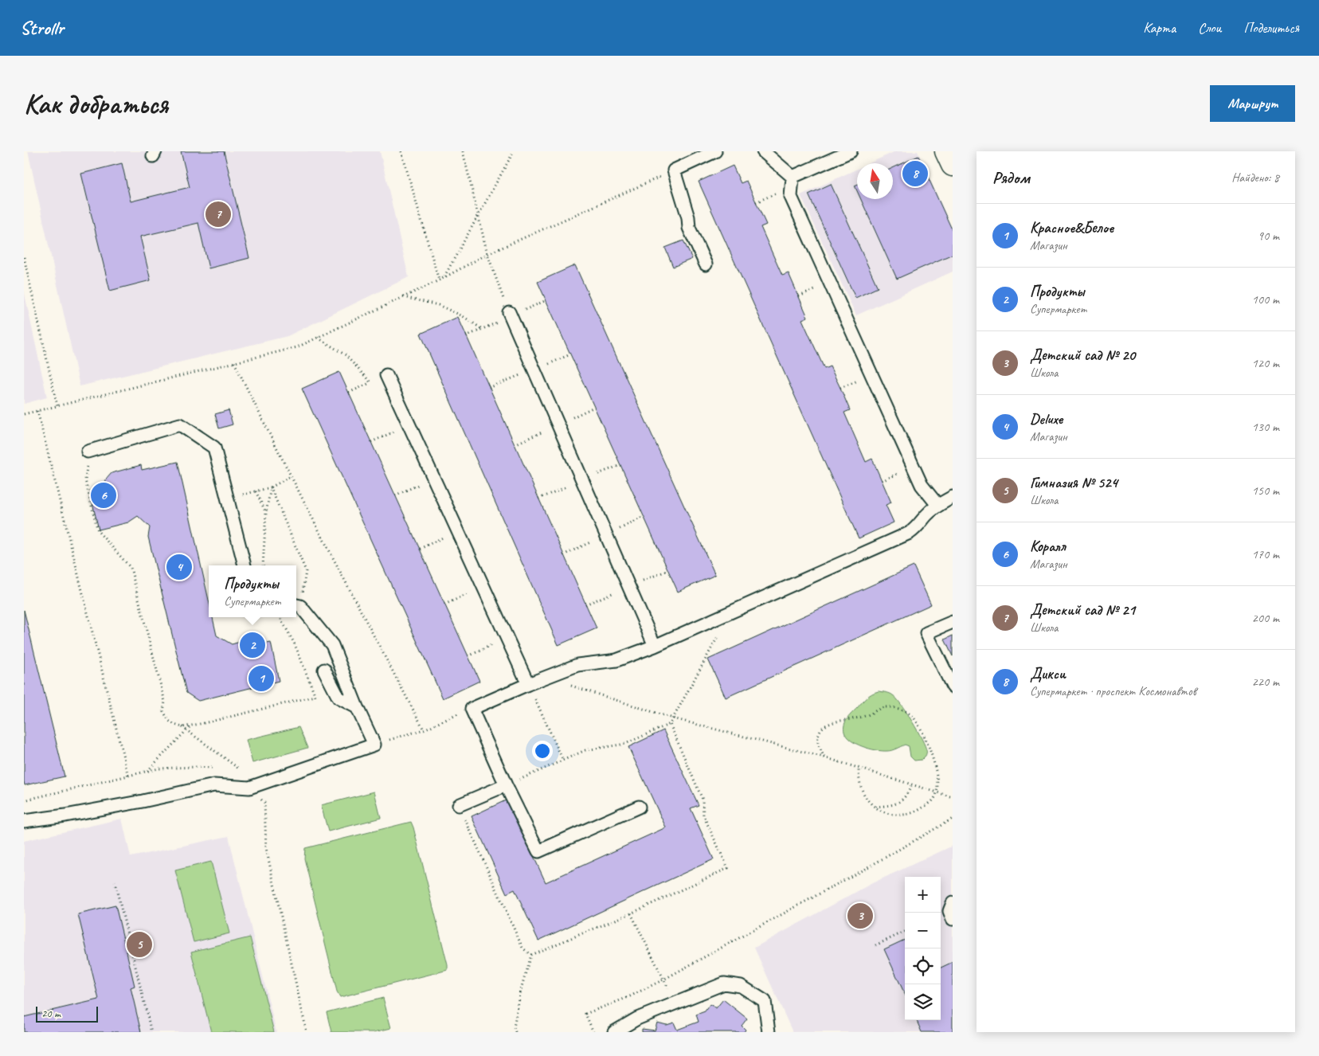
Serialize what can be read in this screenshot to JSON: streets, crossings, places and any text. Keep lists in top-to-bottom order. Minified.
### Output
{"scale_bar":"20 m","north":"top","page":{"header":"Strollr","nav":["Карта","Слои","Поделиться"],"buttons":"Маршрут","title":"Как добраться","heading":["Рядом","Найдено: 8"],"pins":["8","7","6","4","2","1","3","5"],"list":[{"mark":"1","name":"Красное&Белое","note":"Магазин","value":"90 m"},{"mark":"2","name":"Продукты","note":"Супермаркет","value":"100 m"},{"mark":"3","name":"Детский сад № 20","note":"Школа","value":"120 m"},{"mark":"4","name":"Deluxe","note":"Магазин","value":"130 m"},{"mark":"5","name":"Гимназия № 524","note":"Школа","value":"150 m"},{"mark":"6","name":"Коралл","note":"Магазин","value":"170 m"},{"mark":"7","name":"Детский сад № 21","note":"Школа","value":"200 m"},{"mark":"8","name":"Дикси","note":"Супермаркет · проспект Космонавтов","value":"220 m"}],"popup":["Продукты","Супермаркет"],"map_buttons":["+","−"],"scale":"20 m"}}
